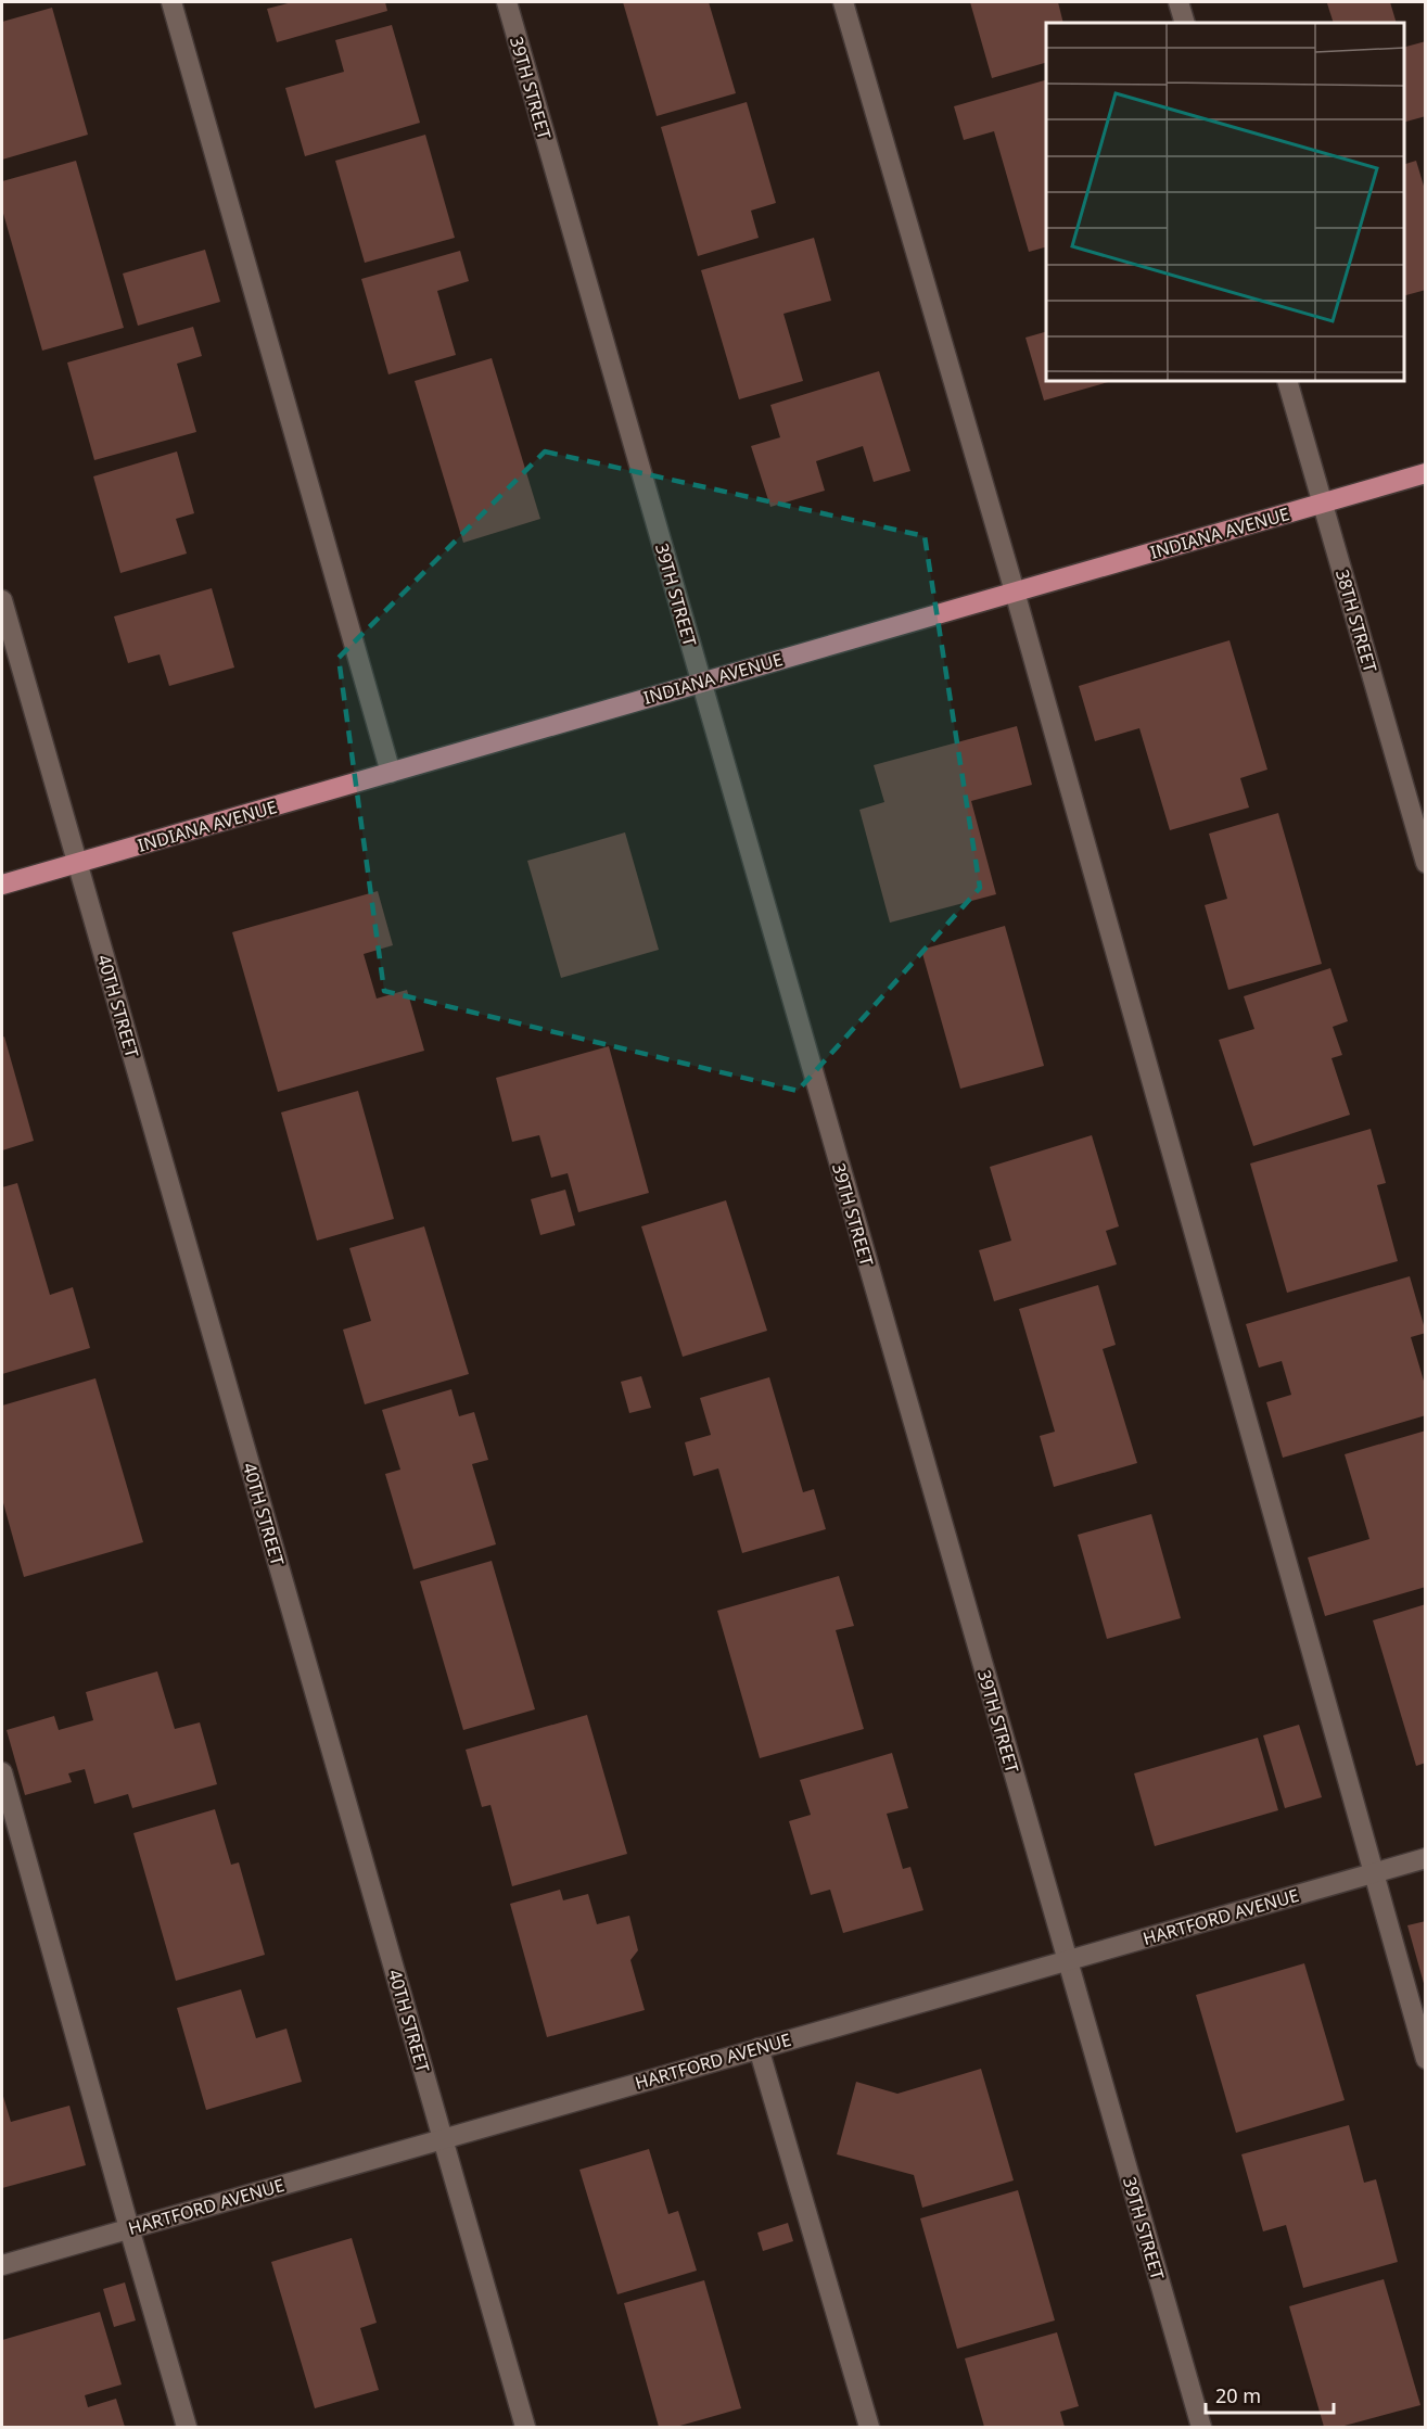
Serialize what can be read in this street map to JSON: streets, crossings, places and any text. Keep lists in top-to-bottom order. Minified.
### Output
{"streets":{"main road":["INDIANA AVENUE"],"street":["39TH STREET","38TH STREET","40TH STREET","HARTFORD AVENUE"]},"crossings":[["39TH STREET","INDIANA AVENUE"],["39TH STREET","HARTFORD AVENUE"],["INDIANA AVENUE","38TH STREET"],["INDIANA AVENUE","40TH STREET"],["40TH STREET","HARTFORD AVENUE"]],"scale_bar":"20 m"}
